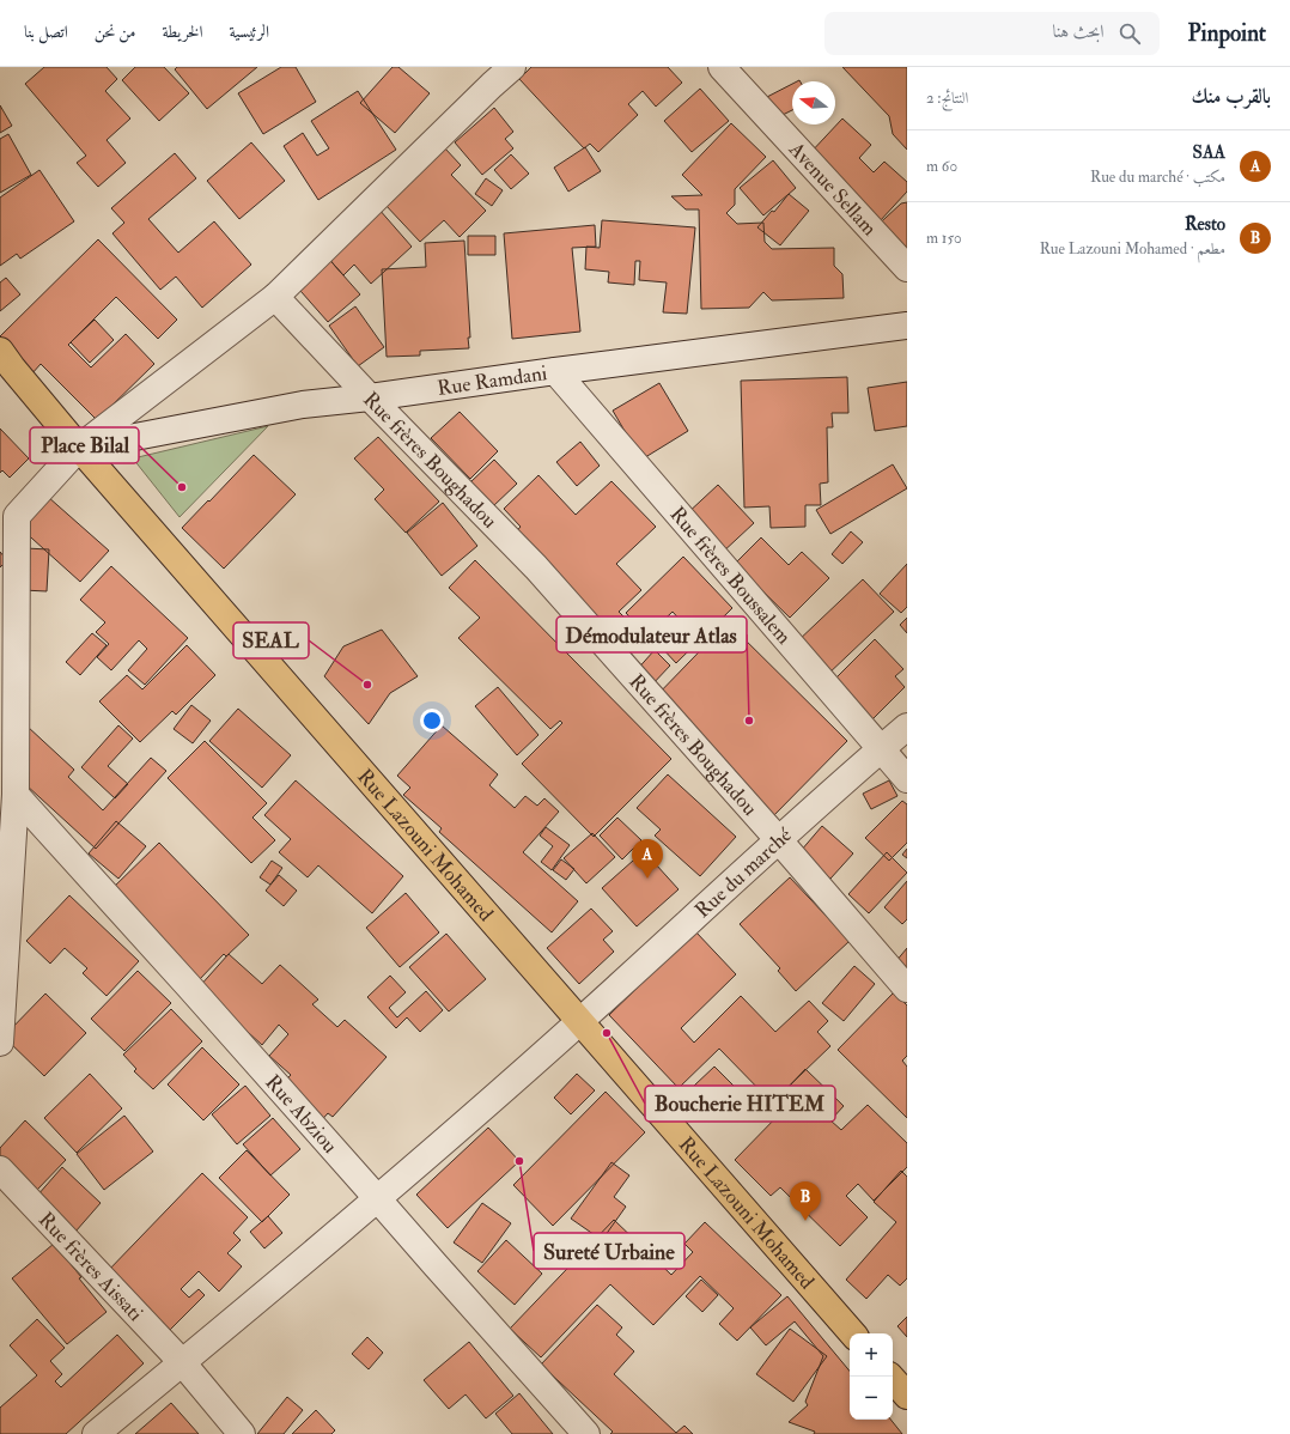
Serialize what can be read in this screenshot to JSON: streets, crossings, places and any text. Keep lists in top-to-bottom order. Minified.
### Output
{"streets":{"main road":["Rue Lazouni Mohamed"],"street":["Avenue Sellam","Rue Ramdani","Rue frères Boughadou","Rue frères Boussalem","Rue du marché","Rue Abziou","Rue frères Aissati"]},"crossings":[["Rue Ramdani","Rue frères Boughadou"],["Rue Ramdani","Rue frères Boussalem"],["Rue Ramdani","Rue Lazouni Mohamed"],["Rue frères Boughadou","Rue du marché"],["Rue frères Boussalem","Rue du marché"],["Rue Lazouni Mohamed","Rue du marché"],["Rue du marché","Rue Abziou"],["Rue du marché","Rue frères Aissati"]],"places":["Place Bilal","SEAL","Démodulateur Atlas","Boucherie HITEM","Sureté Urbaine"],"north":"left","page":{"header":"Pinpoint","search":"ابحث هنا","nav":["الرئيسية","الخريطة","من نحن","اتصل بنا"],"heading":["بالقرب منك","النتائج: 2"],"list":[{"mark":"A","name":"SAA","note":"مكتب · Rue du marché","value":"60 m"},{"mark":"B","name":"Resto","note":"مطعم · Rue Lazouni Mohamed","value":"150 m"}],"pins":["A","B"],"map_buttons":["+","−"]}}
